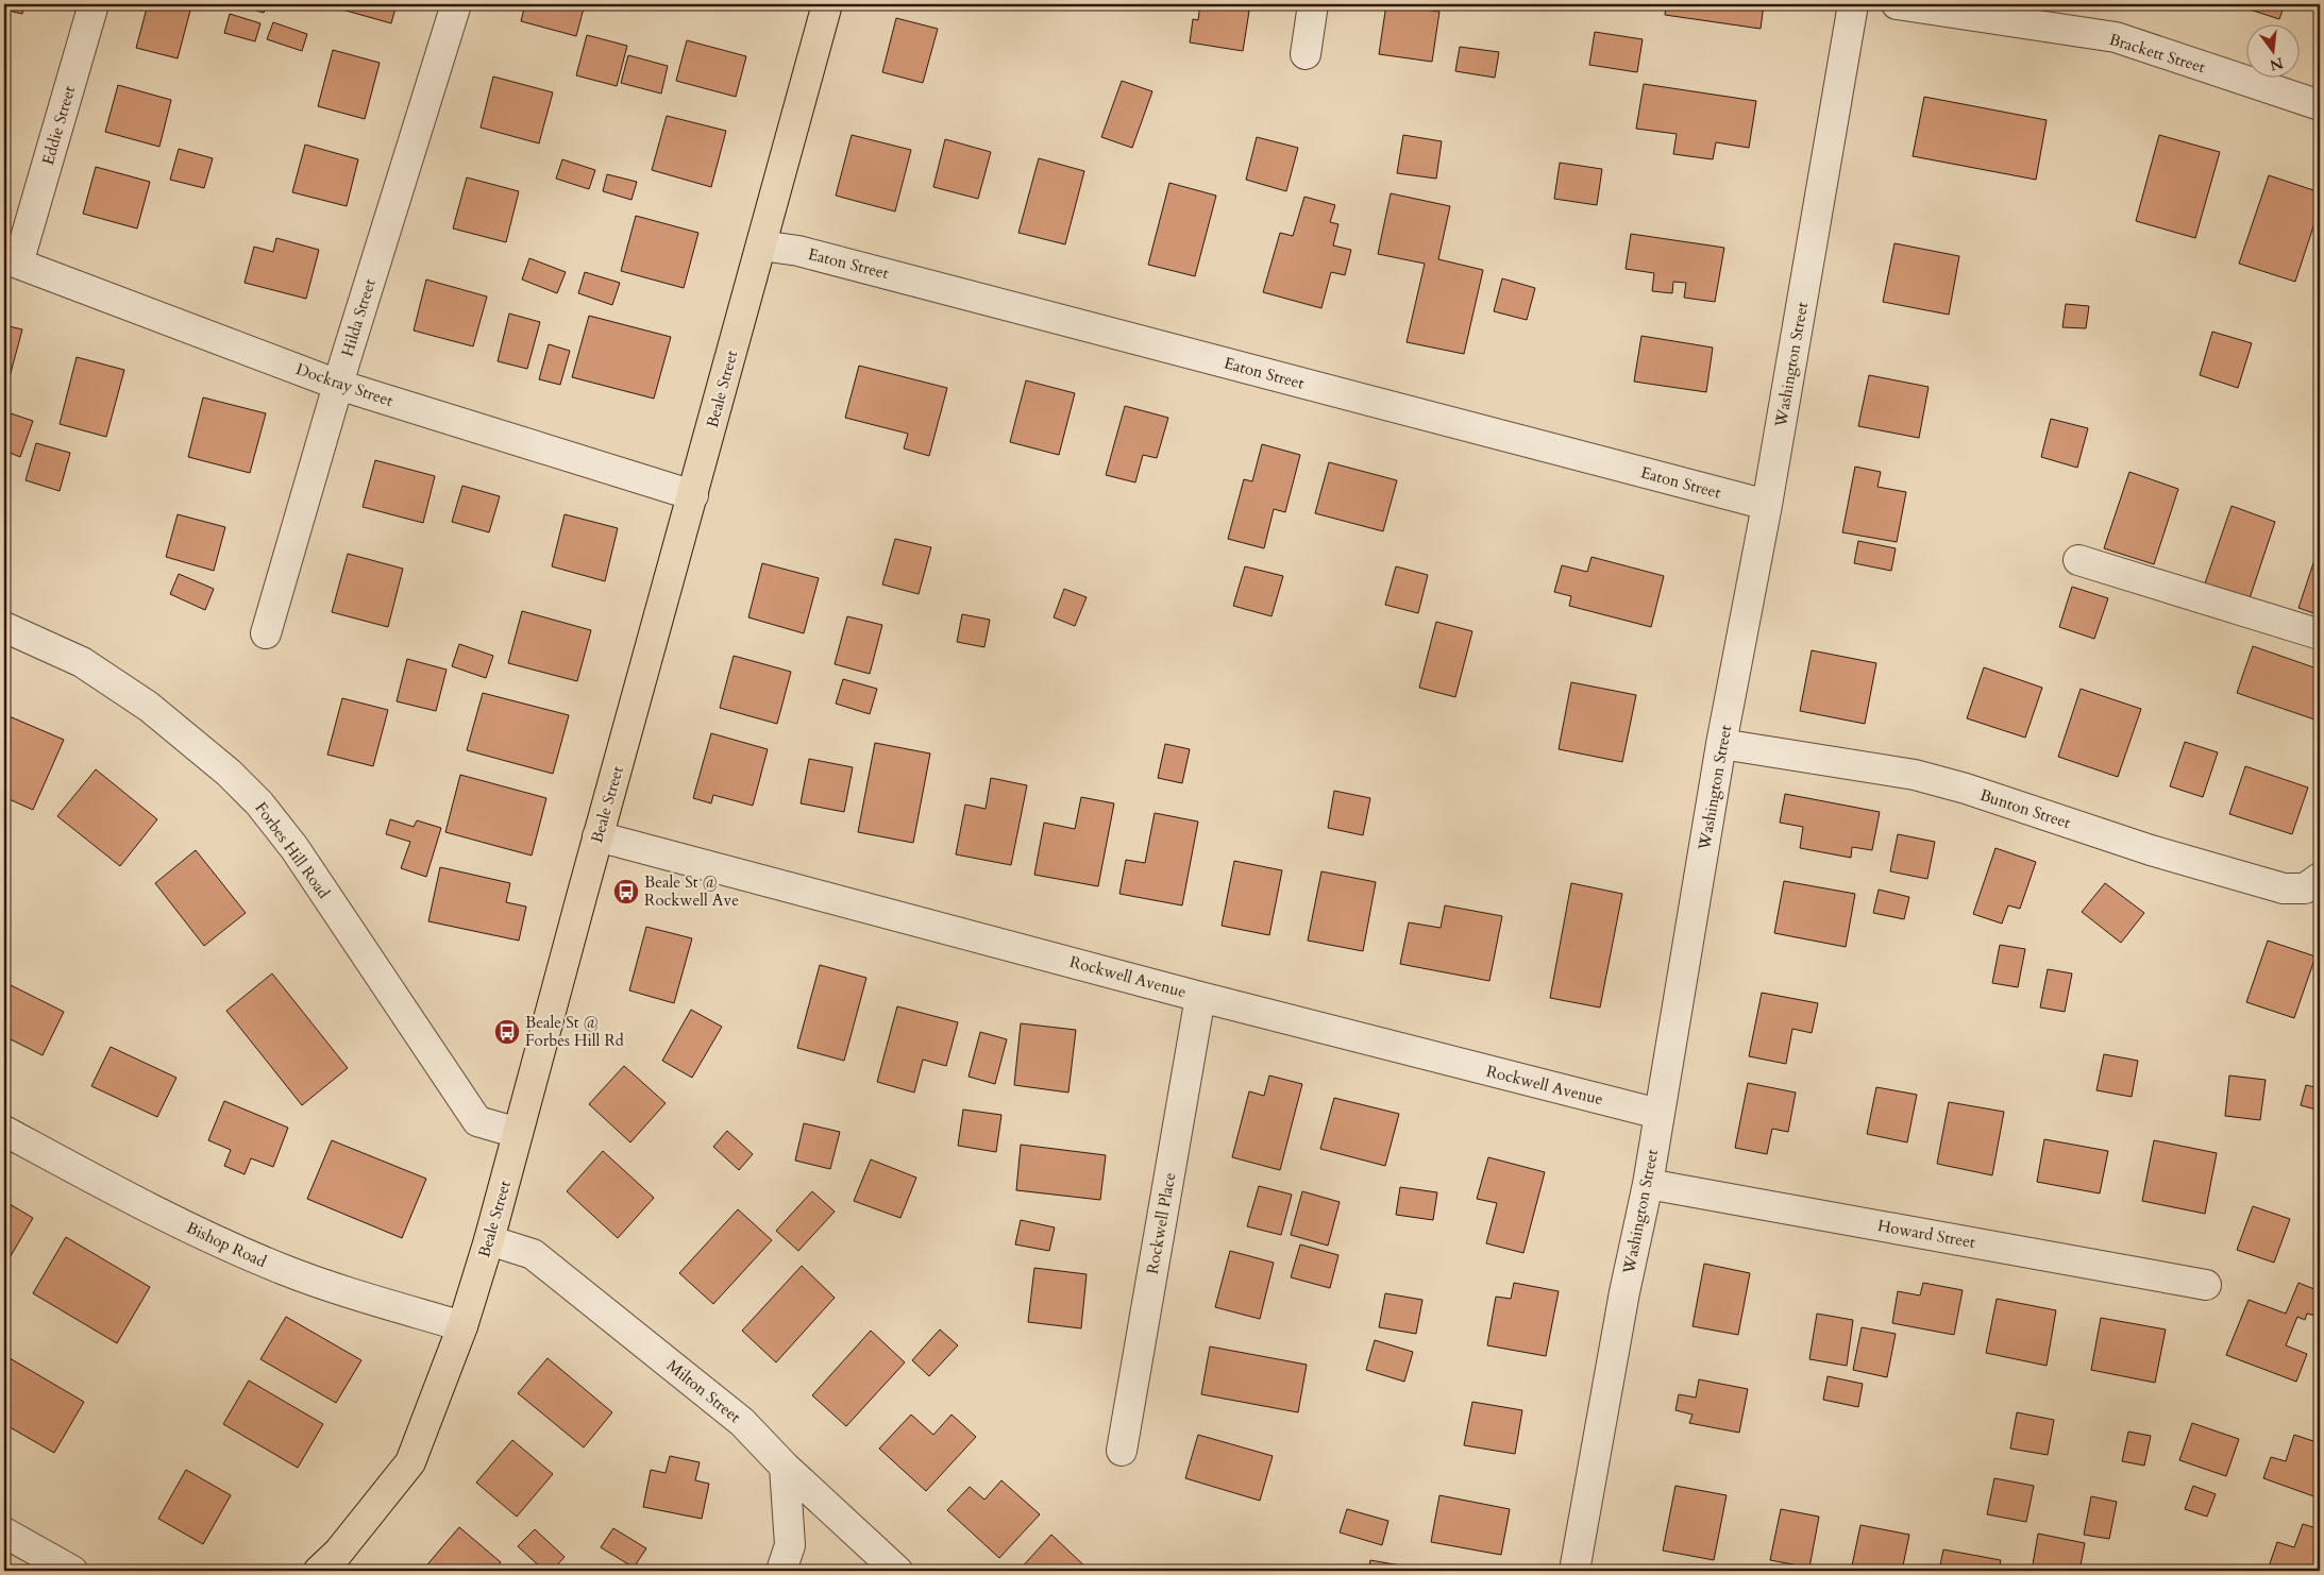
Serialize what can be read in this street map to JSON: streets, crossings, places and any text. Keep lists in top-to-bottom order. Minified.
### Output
{"streets":{"main road":["Beale Street"],"street":["Brackett Street","Eddie Street","Eaton Street","Hilda Street","Washington Street","Dockray Street","Bunton Street","Forbes Hill Road","Rockwell Avenue","Rockwell Place","Howard Street","Bishop Road","Milton Street"]},"crossings":[["Eddie Street","Dockray Street"],["Eaton Street","Washington Street"],["Eaton Street","Beale Street"],["Hilda Street","Dockray Street"],["Washington Street","Bunton Street"],["Washington Street","Rockwell Avenue"],["Washington Street","Howard Street"],["Dockray Street","Beale Street"],["Beale Street","Forbes Hill Road"],["Beale Street","Rockwell Avenue"],["Beale Street","Bishop Road"],["Beale Street","Milton Street"],["Rockwell Avenue","Rockwell Place"]],"places":{"bus stop":["Beale St @ Rockwell Ave","Beale St @ Forbes Hill Rd"]},"north":"bottom"}
